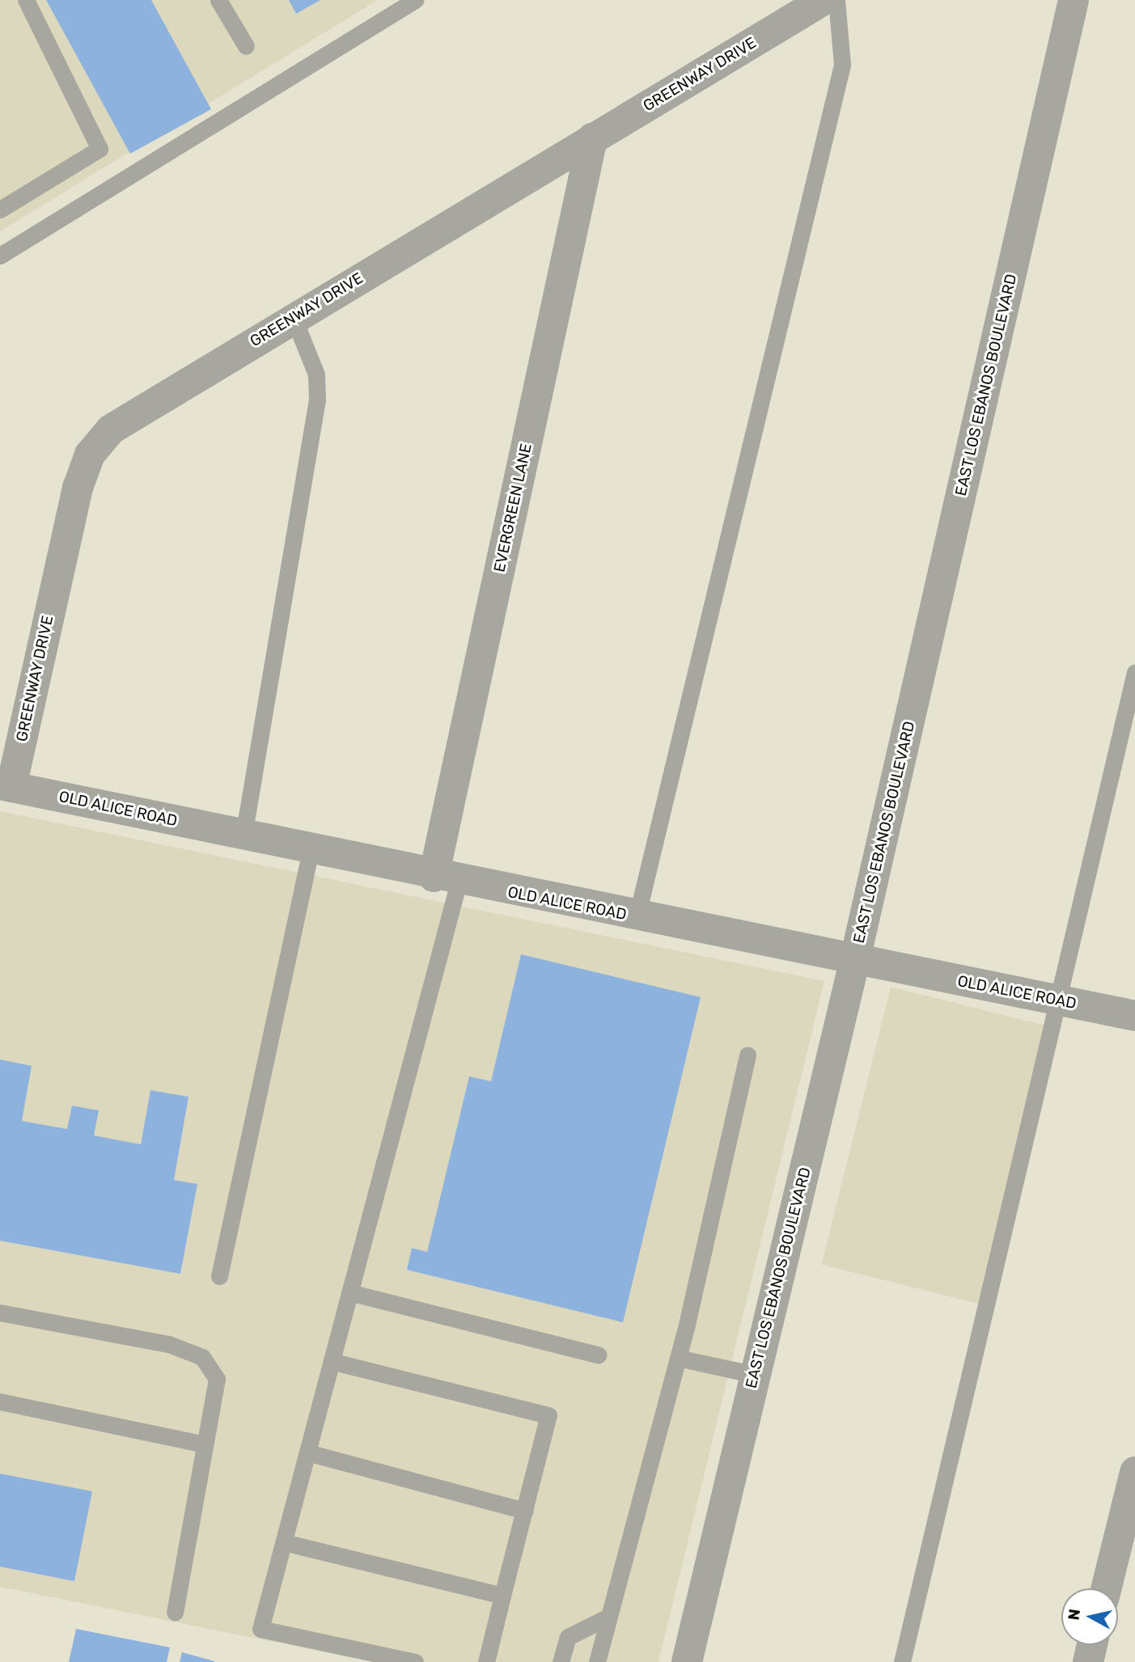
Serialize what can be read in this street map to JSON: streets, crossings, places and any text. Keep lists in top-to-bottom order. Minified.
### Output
{"streets":{"street":["GREENWAY DRIVE","EAST LOS EBANOS BOULEVARD","EVERGREEN LANE","OLD ALICE ROAD"]},"crossings":[["GREENWAY DRIVE","EVERGREEN LANE"],["GREENWAY DRIVE","OLD ALICE ROAD"],["EAST LOS EBANOS BOULEVARD","OLD ALICE ROAD"],["EVERGREEN LANE","OLD ALICE ROAD"]],"north":"left"}
